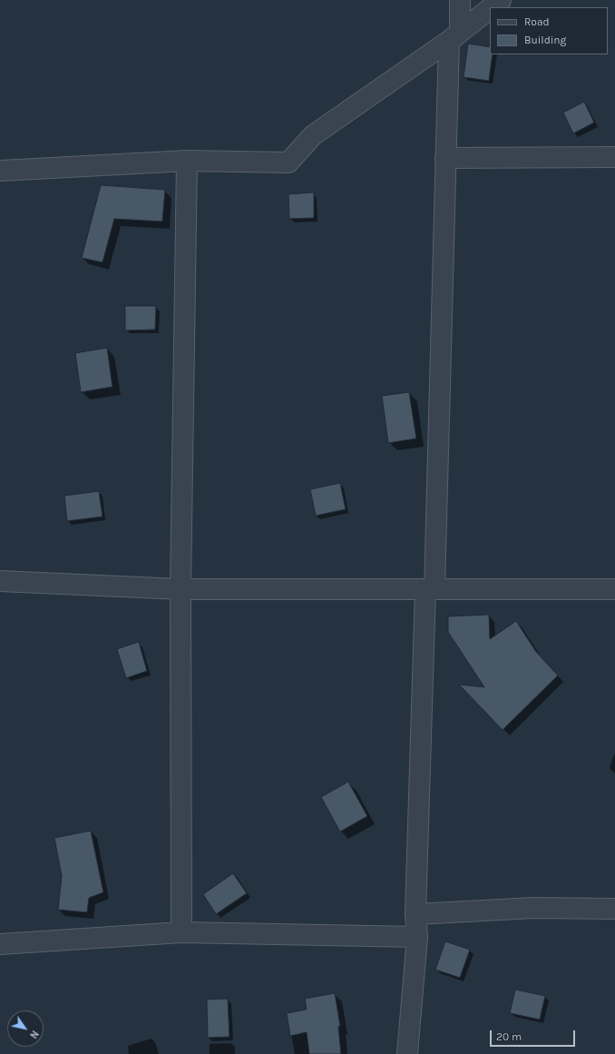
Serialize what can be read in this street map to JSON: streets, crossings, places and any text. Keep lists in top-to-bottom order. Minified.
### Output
{"legend":["Road","Building"],"scale_bar":"20 m","north":"bottom right"}
